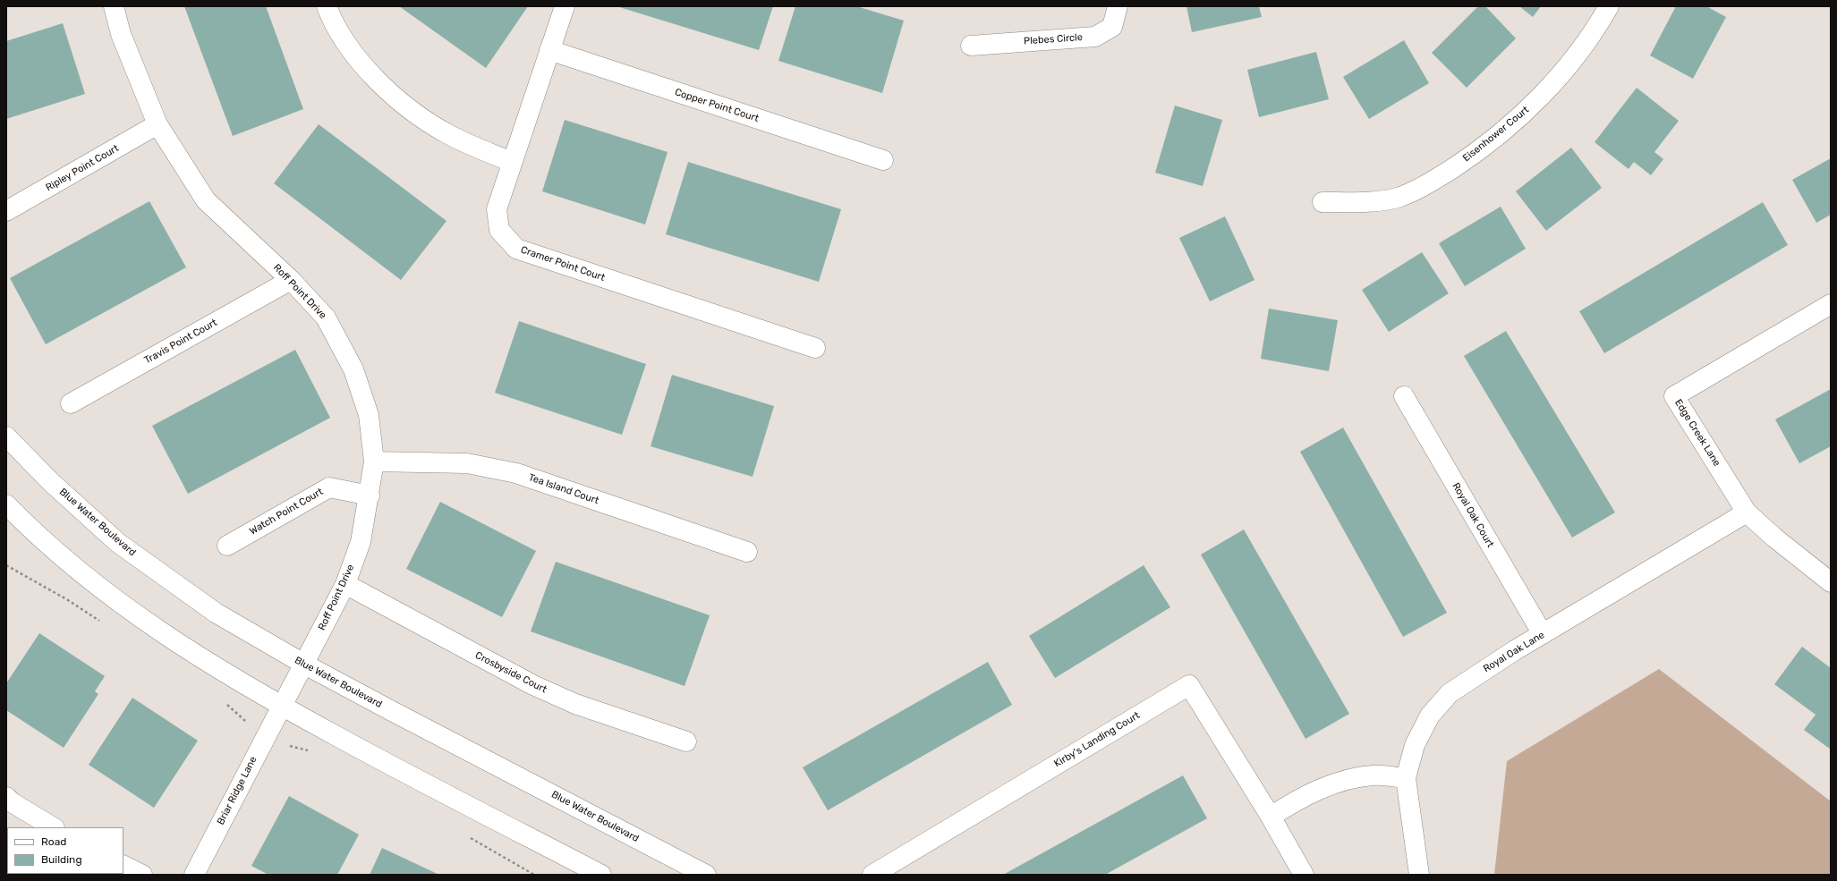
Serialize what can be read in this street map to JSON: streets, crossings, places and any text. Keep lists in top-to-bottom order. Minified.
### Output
{"streets":{"street":["Plebes Circle","Copper Point Court","Eisenhower Court","Ripley Point Court","Cramer Point Court","Roff Point Drive","Travis Point Court","Edge Creek Lane","Tea Island Court","Watch Point Court","Royal Oak Court","Blue Water Boulevard","Royal Oak Lane","Crosbyside Court","Kirby's Landing Court","Briar Ridge Lane"]},"crossings":[["Copper Point Court","Cramer Point Court"],["Ripley Point Court","Roff Point Drive"],["Roff Point Drive","Travis Point Court"],["Roff Point Drive","Tea Island Court"],["Roff Point Drive","Watch Point Court"],["Roff Point Drive","Blue Water Boulevard"],["Roff Point Drive","Crosbyside Court"],["Roff Point Drive","Briar Ridge Lane"],["Edge Creek Lane","Royal Oak Lane"],["Royal Oak Court","Royal Oak Lane"]],"legend":["Road","Building"]}
